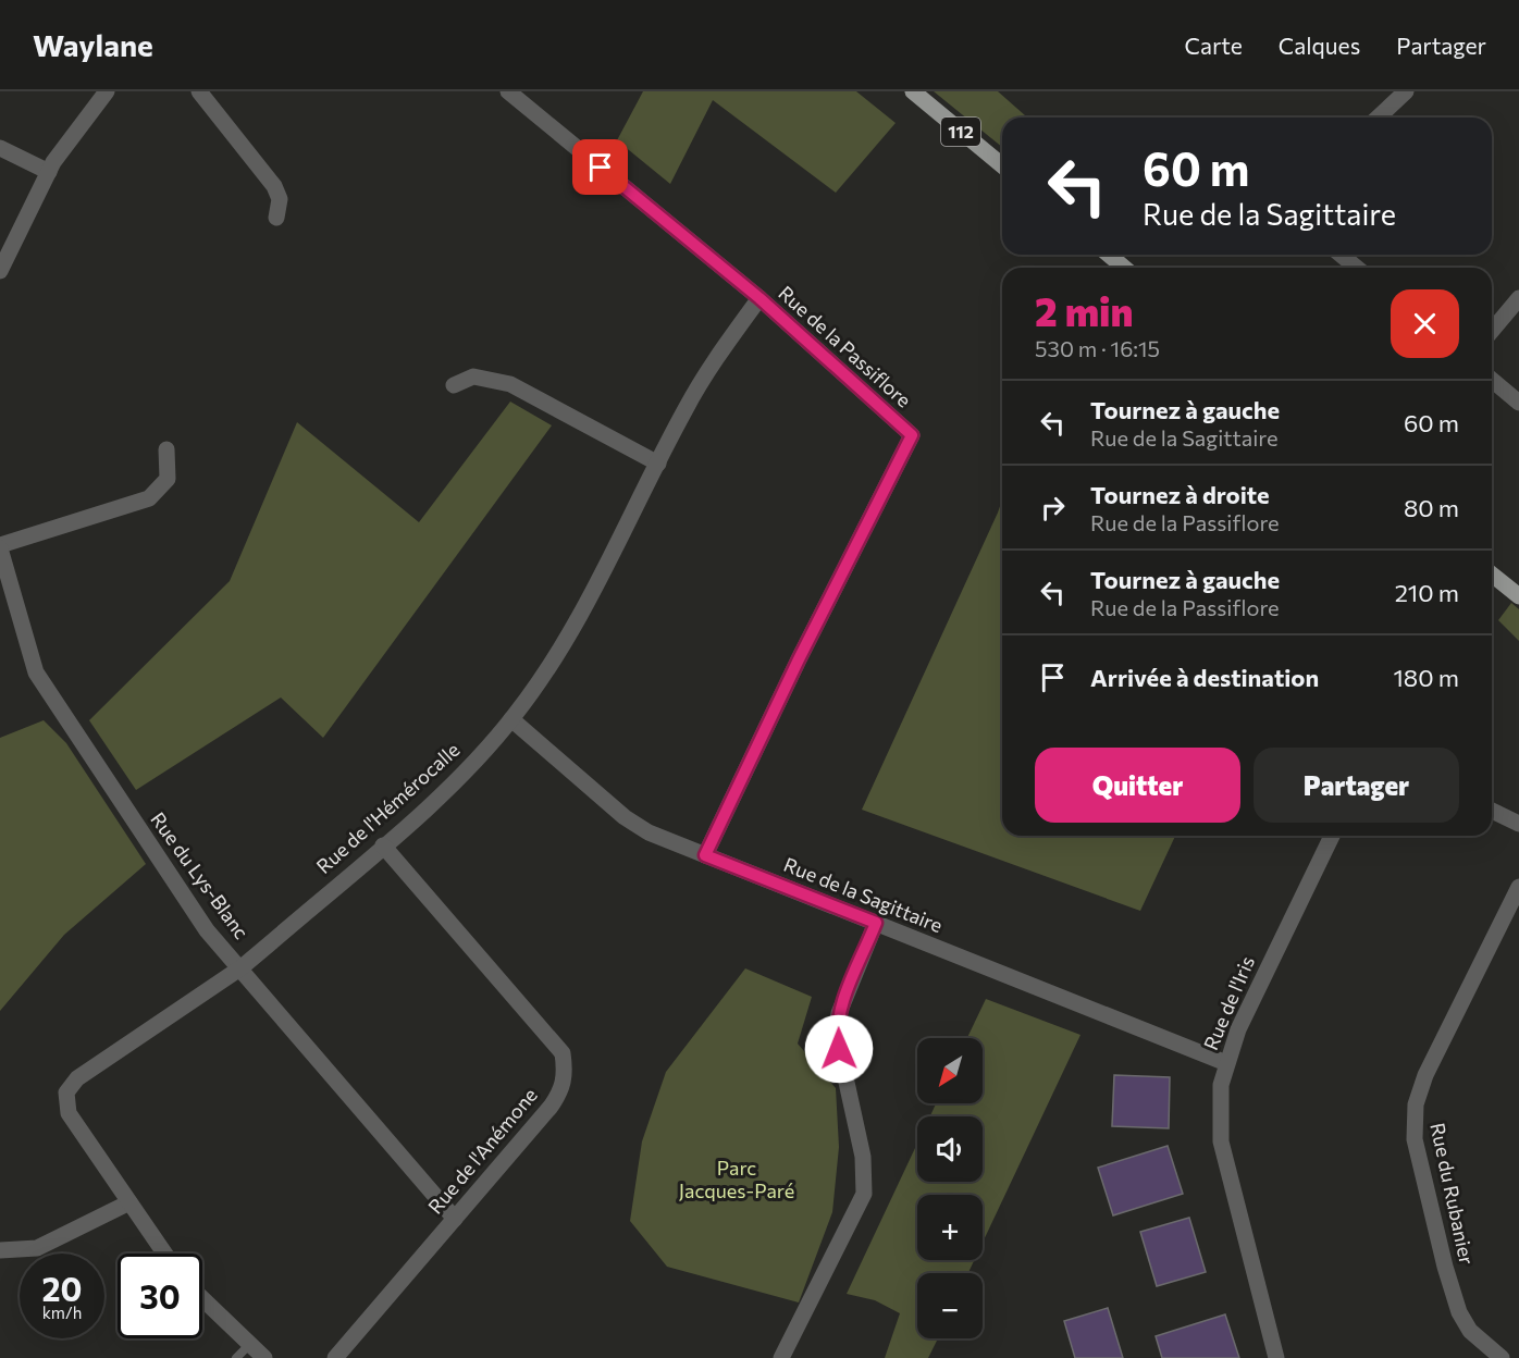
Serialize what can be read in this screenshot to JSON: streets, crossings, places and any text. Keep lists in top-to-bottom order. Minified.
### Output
{"streets":{"main road":["112"],"street":["Rue de la Passiflore","Rue de l'Hémérocalle","Rue du Lys-Blanc","Rue de la Sagittaire","Rue de l'Iris","Rue de l'Anémone","Rue du Rubanier"]},"crossings":[["Rue de la Passiflore","Rue de l'Hémérocalle"],["Rue de la Passiflore","Rue de la Sagittaire"],["Rue de l'Hémérocalle","Rue du Lys-Blanc"],["Rue de l'Hémérocalle","Rue de la Sagittaire"],["Rue de l'Hémérocalle","Rue de l'Anémone"],["Rue du Lys-Blanc","Rue de l'Anémone"],["Rue de la Sagittaire","Rue de l'Iris"]],"parks":["Parc Jacques-Paré"],"north":"bottom left","page":{"header":"Waylane","nav":["Carte","Calques","Partager"],"turn":["60 m","Rue de la Sagittaire"],"heading":["2 min","530 m · 16:15"],"list":[{"name":"Tournez à gauche","note":"Rue de la Sagittaire","value":"60 m"},{"name":"Tournez à droite","note":"Rue de la Passiflore","value":"80 m"},{"name":"Tournez à gauche","note":"Rue de la Passiflore","value":"210 m"},{"name":"Arrivée à destination","value":"180 m"}],"buttons":["Quitter","Partager"],"map_buttons":["+","−"],"speed":"20 km/h","limit":"30"}}
